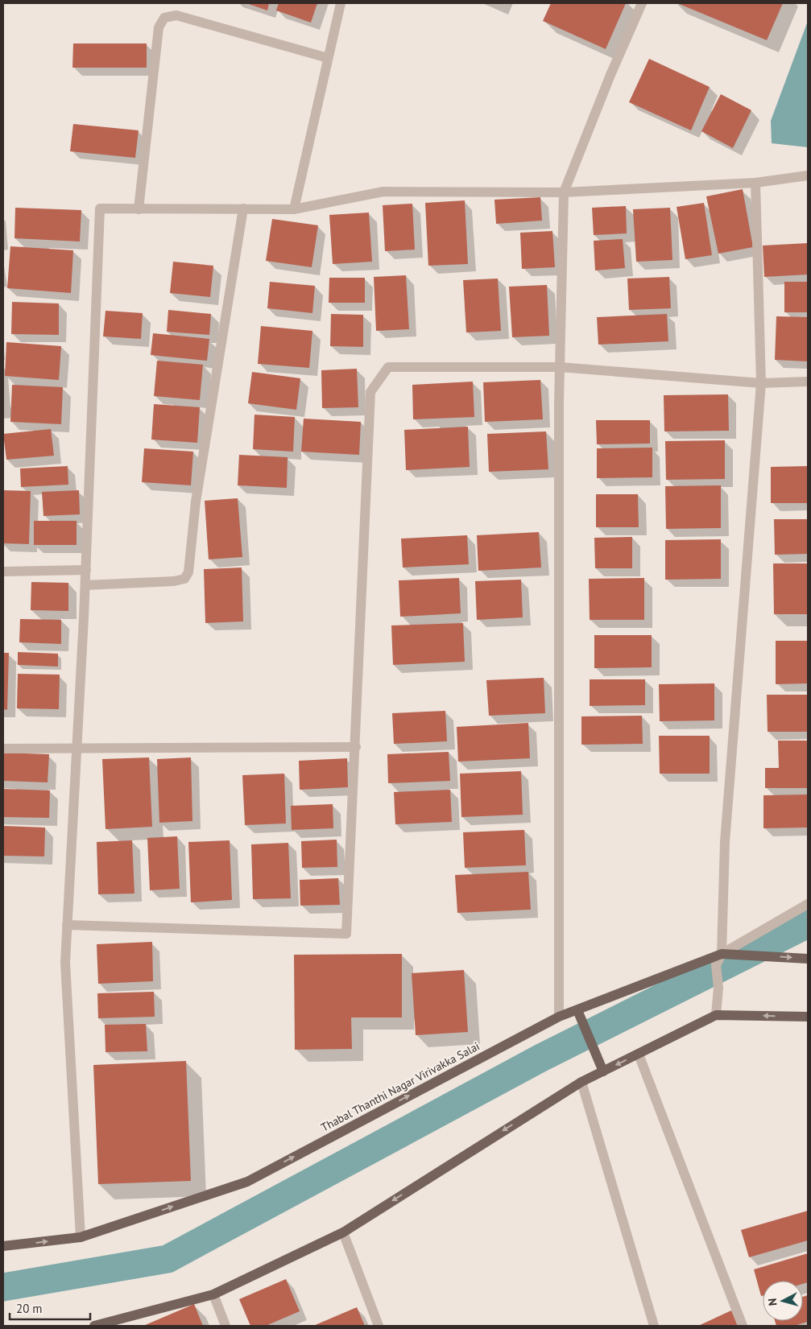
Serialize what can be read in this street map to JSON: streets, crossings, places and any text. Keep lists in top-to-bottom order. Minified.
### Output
{"streets":{"main road":["Thabal Thanthi Nagar Virivakka Salai"]},"scale_bar":"20 m","north":"left"}
